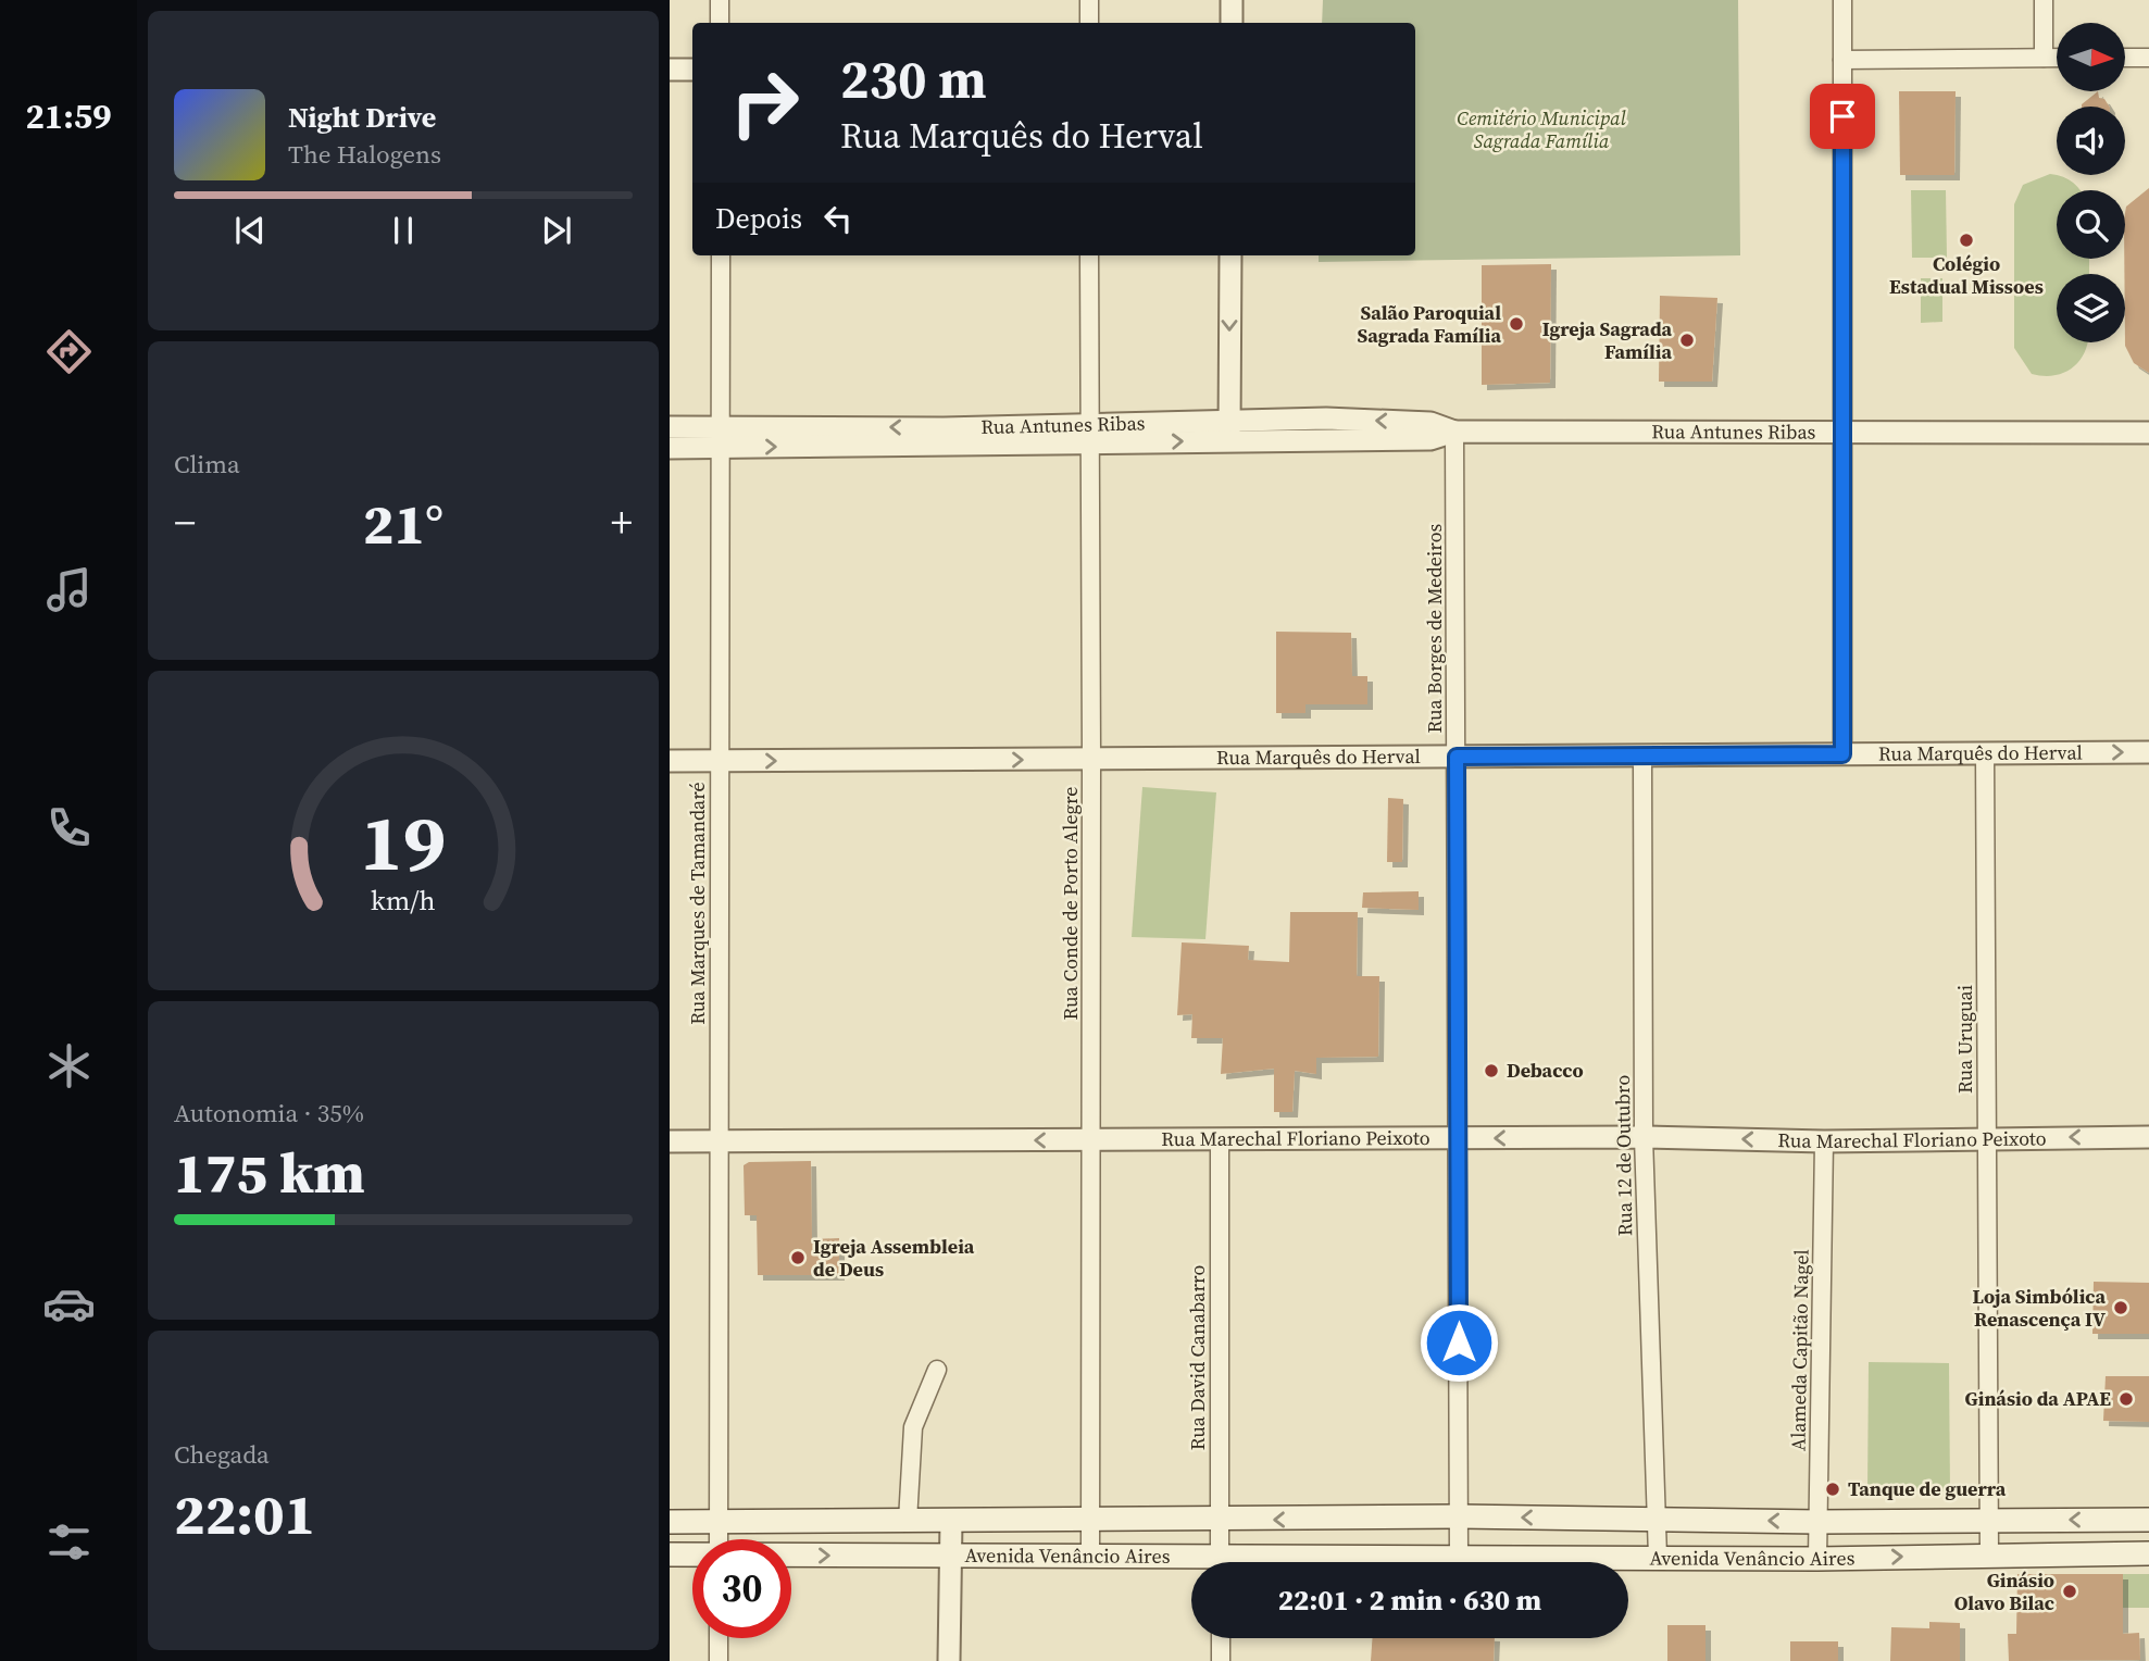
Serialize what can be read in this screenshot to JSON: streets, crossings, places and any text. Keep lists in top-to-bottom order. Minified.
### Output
{"streets":{"main road":["Avenida Venâncio Aires"],"street":["Rua Antunes Ribas","Rua Borges de Medeiros","Rua Marquês do Herval","Rua Marques de Tamandaré","Rua Conde de Porto Alegre","Rua Uruguai","Rua Marechal Floriano Peixoto","Rua 12 de Outubro","Alameda Capitão Nagel","Rua David Canabarro"]},"crossings":[["Rua Antunes Ribas","Rua Borges de Medeiros"],["Rua Antunes Ribas","Rua Marques de Tamandaré"],["Rua Antunes Ribas","Rua Conde de Porto Alegre"],["Rua Borges de Medeiros","Rua Marquês do Herval"],["Rua Borges de Medeiros","Rua Marechal Floriano Peixoto"],["Rua Borges de Medeiros","Avenida Venâncio Aires"],["Rua Marquês do Herval","Rua Marques de Tamandaré"],["Rua Marquês do Herval","Rua Conde de Porto Alegre"],["Rua Marquês do Herval","Rua Uruguai"],["Rua Marquês do Herval","Rua 12 de Outubro"],["Rua Marques de Tamandaré","Rua Marechal Floriano Peixoto"],["Rua Marques de Tamandaré","Avenida Venâncio Aires"],["Rua Conde de Porto Alegre","Rua Marechal Floriano Peixoto"],["Rua Conde de Porto Alegre","Avenida Venâncio Aires"],["Rua Uruguai","Rua Marechal Floriano Peixoto"],["Rua Uruguai","Avenida Venâncio Aires"],["Rua Marechal Floriano Peixoto","Rua 12 de Outubro"],["Rua Marechal Floriano Peixoto","Alameda Capitão Nagel"],["Rua Marechal Floriano Peixoto","Rua David Canabarro"],["Rua 12 de Outubro","Avenida Venâncio Aires"],["Alameda Capitão Nagel","Avenida Venâncio Aires"],["Rua David Canabarro","Avenida Venâncio Aires"]],"one_way":["Rua Marquês do Herval","Rua Marechal Floriano Peixoto"],"parks":["Cemitério Municipal Sagrada Família"],"places":["Colégio Estadual Missoes","Salão Paroquial Sagrada Família","Igreja Sagrada Família","Debacco","Igreja Assembleia de Deus","Loja Simbólica Renascença IV","Ginásio da APAE","Tanque de guerra","Ginásio Olavo Bilac"],"north":"right","page":{"tabs":"21:59","turn":["230 m","Rua Marquês do Herval"],"song":["Night Drive","The Halogens"],"then":"Depois","tile":["Clima",["Autonomia · 35%","175 km"],["Chegada","22:01"]],"heat":["−","21°","+"],"limit":"30","trip":"22:01 · 2 min · 630 m","gauge":["19","km/h"]}}
